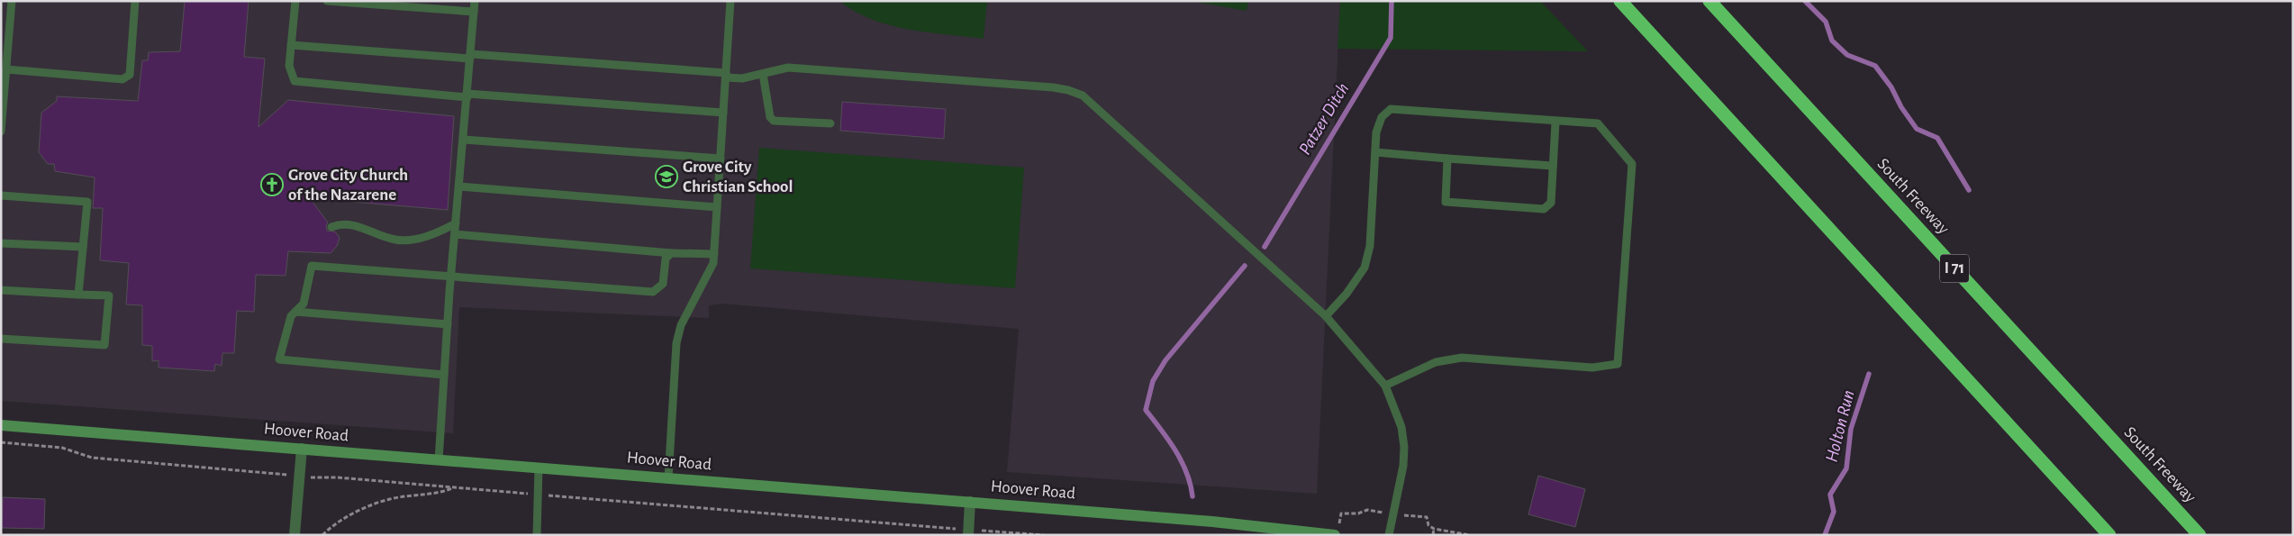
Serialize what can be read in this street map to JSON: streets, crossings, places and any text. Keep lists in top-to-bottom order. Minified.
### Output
{"streets":{"highway":["South Freeway","I 71"],"main road":["Hoover Road"]},"water":["Patzer Ditch","Holton Run"],"places":{"school or university":["Grove City Christian School"],"church":["Grove City Church of the Nazarene"]}}
